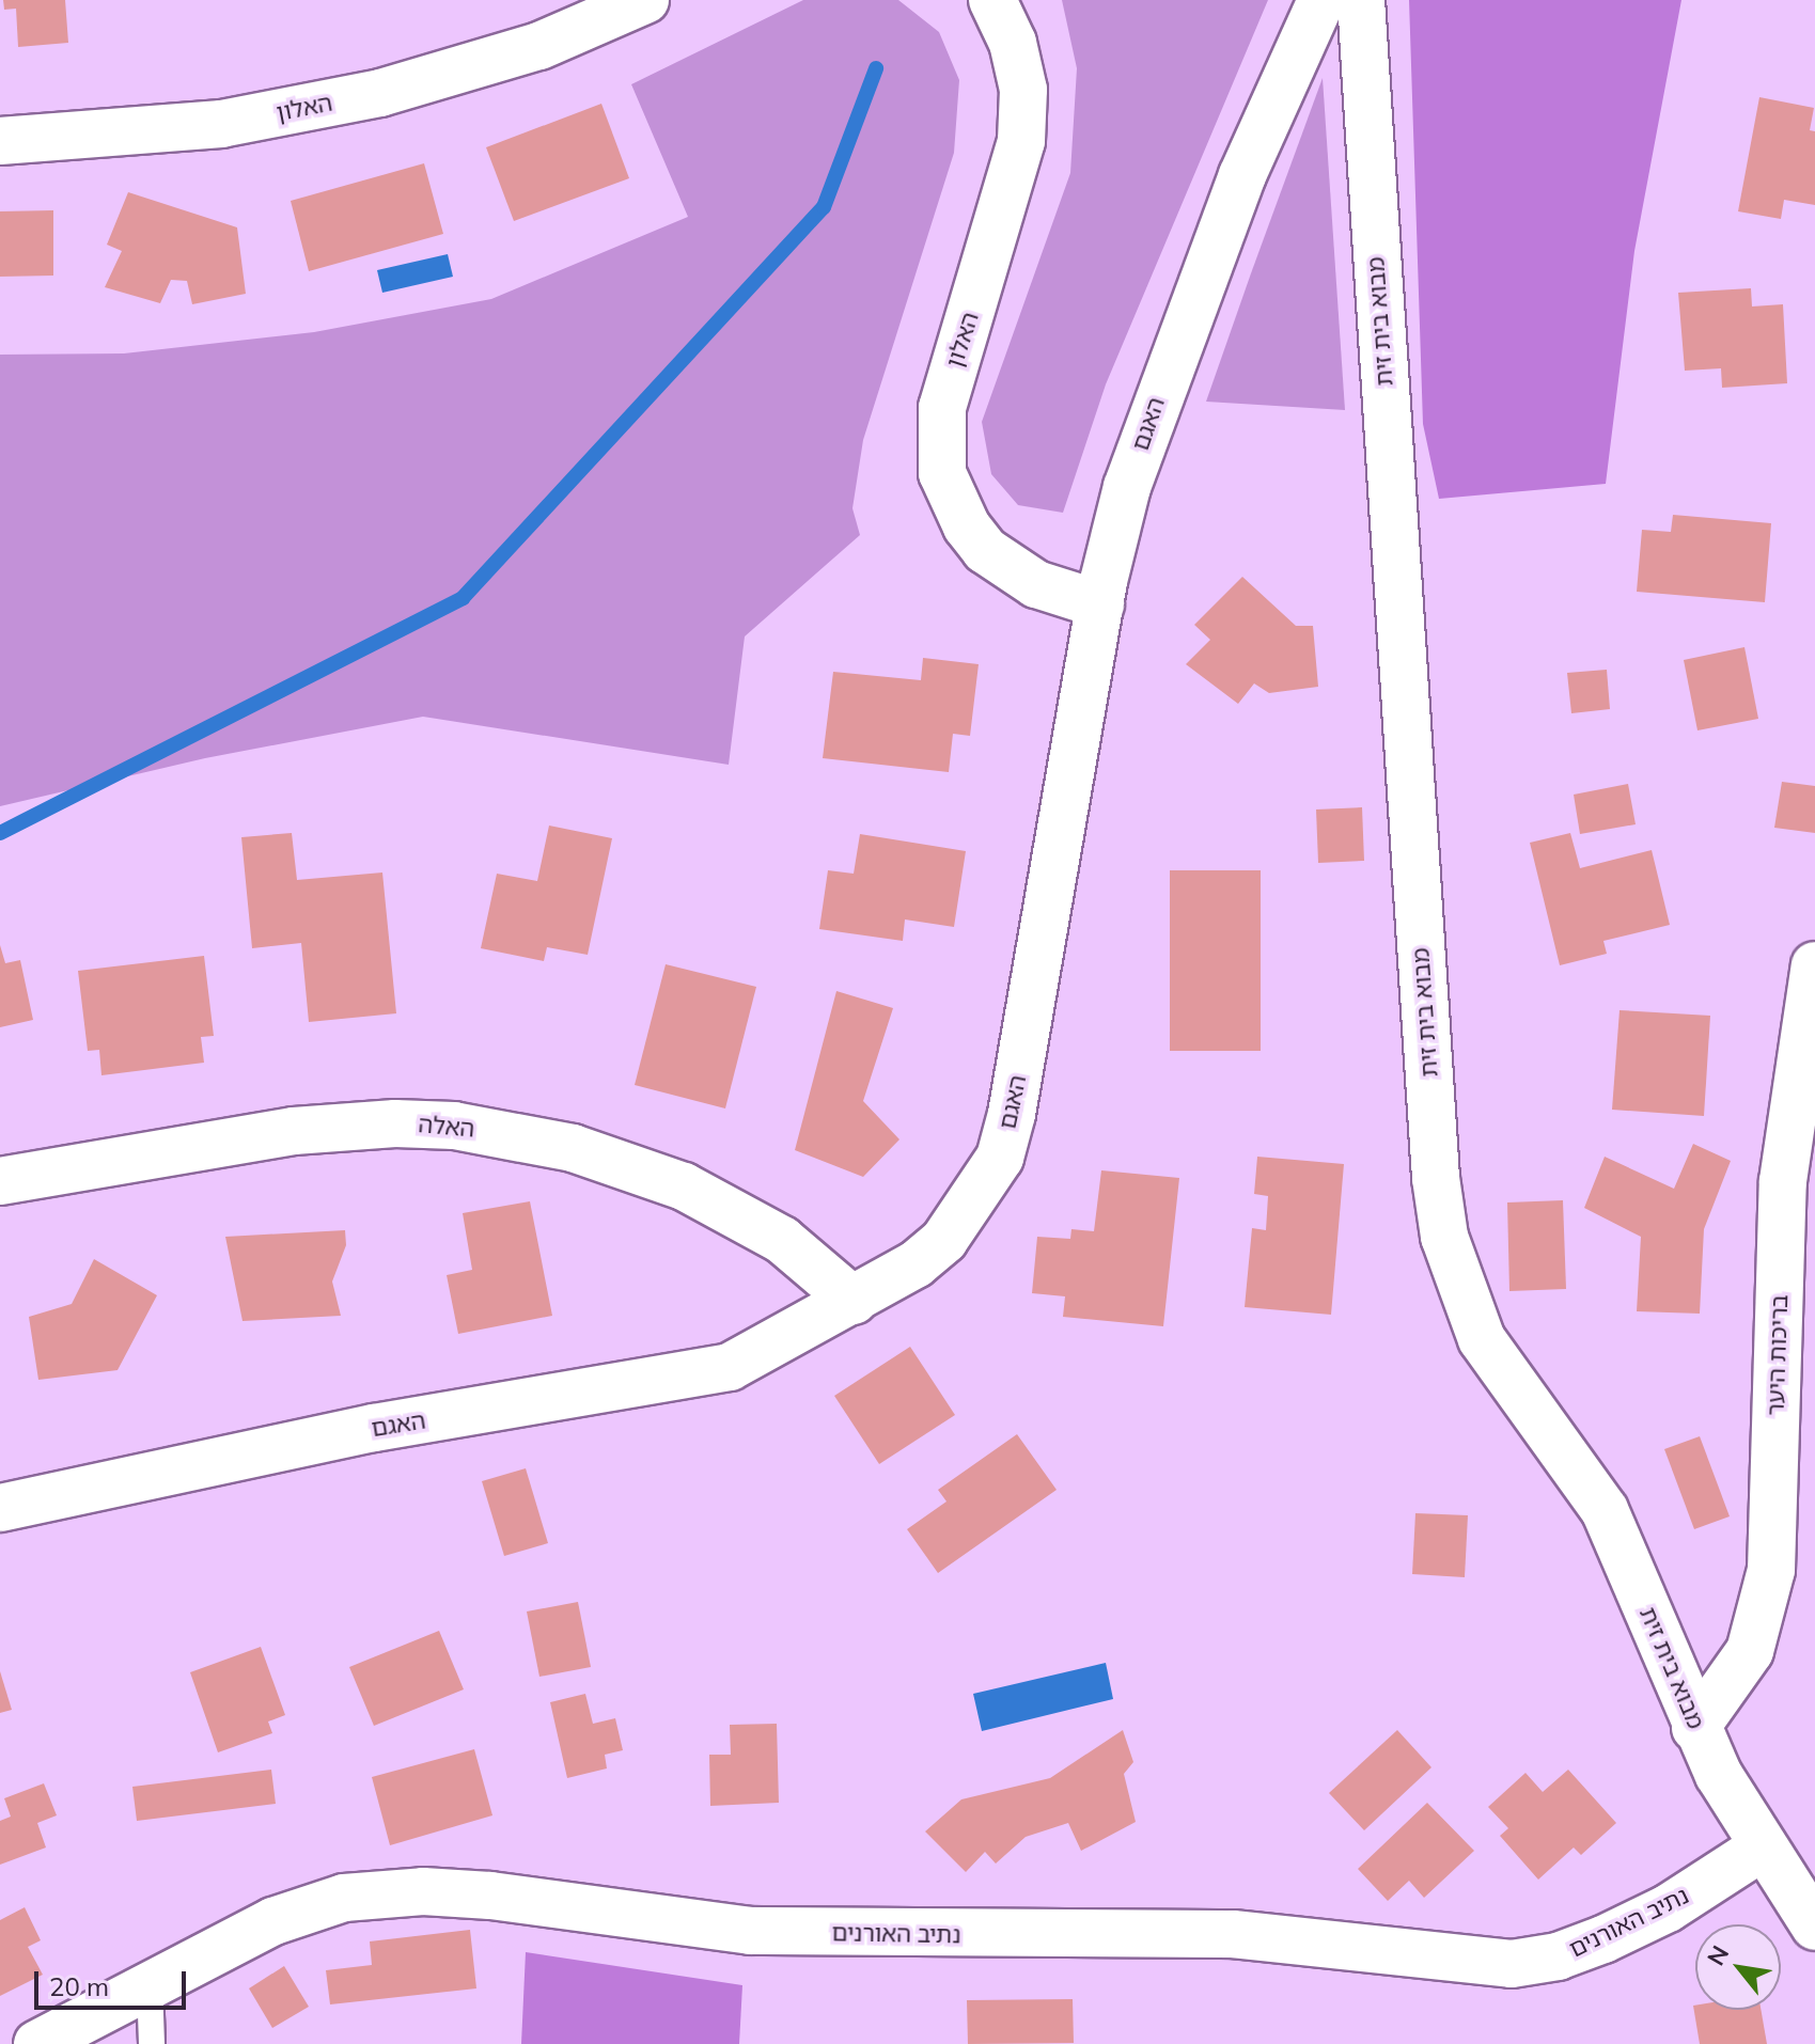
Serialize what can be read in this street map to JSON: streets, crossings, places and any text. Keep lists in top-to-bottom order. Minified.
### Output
{"streets":{"street":["האלון","מבוא בית זית","האגם","האלה","בריכות היער","נתיב האורנים"]},"crossings":[["האלון","האגם"],["מבוא בית זית","בריכות היער"],["מבוא בית זית","נתיב האורנים"],["האגם","האלה"]],"scale_bar":"20 m","north":"top left"}
